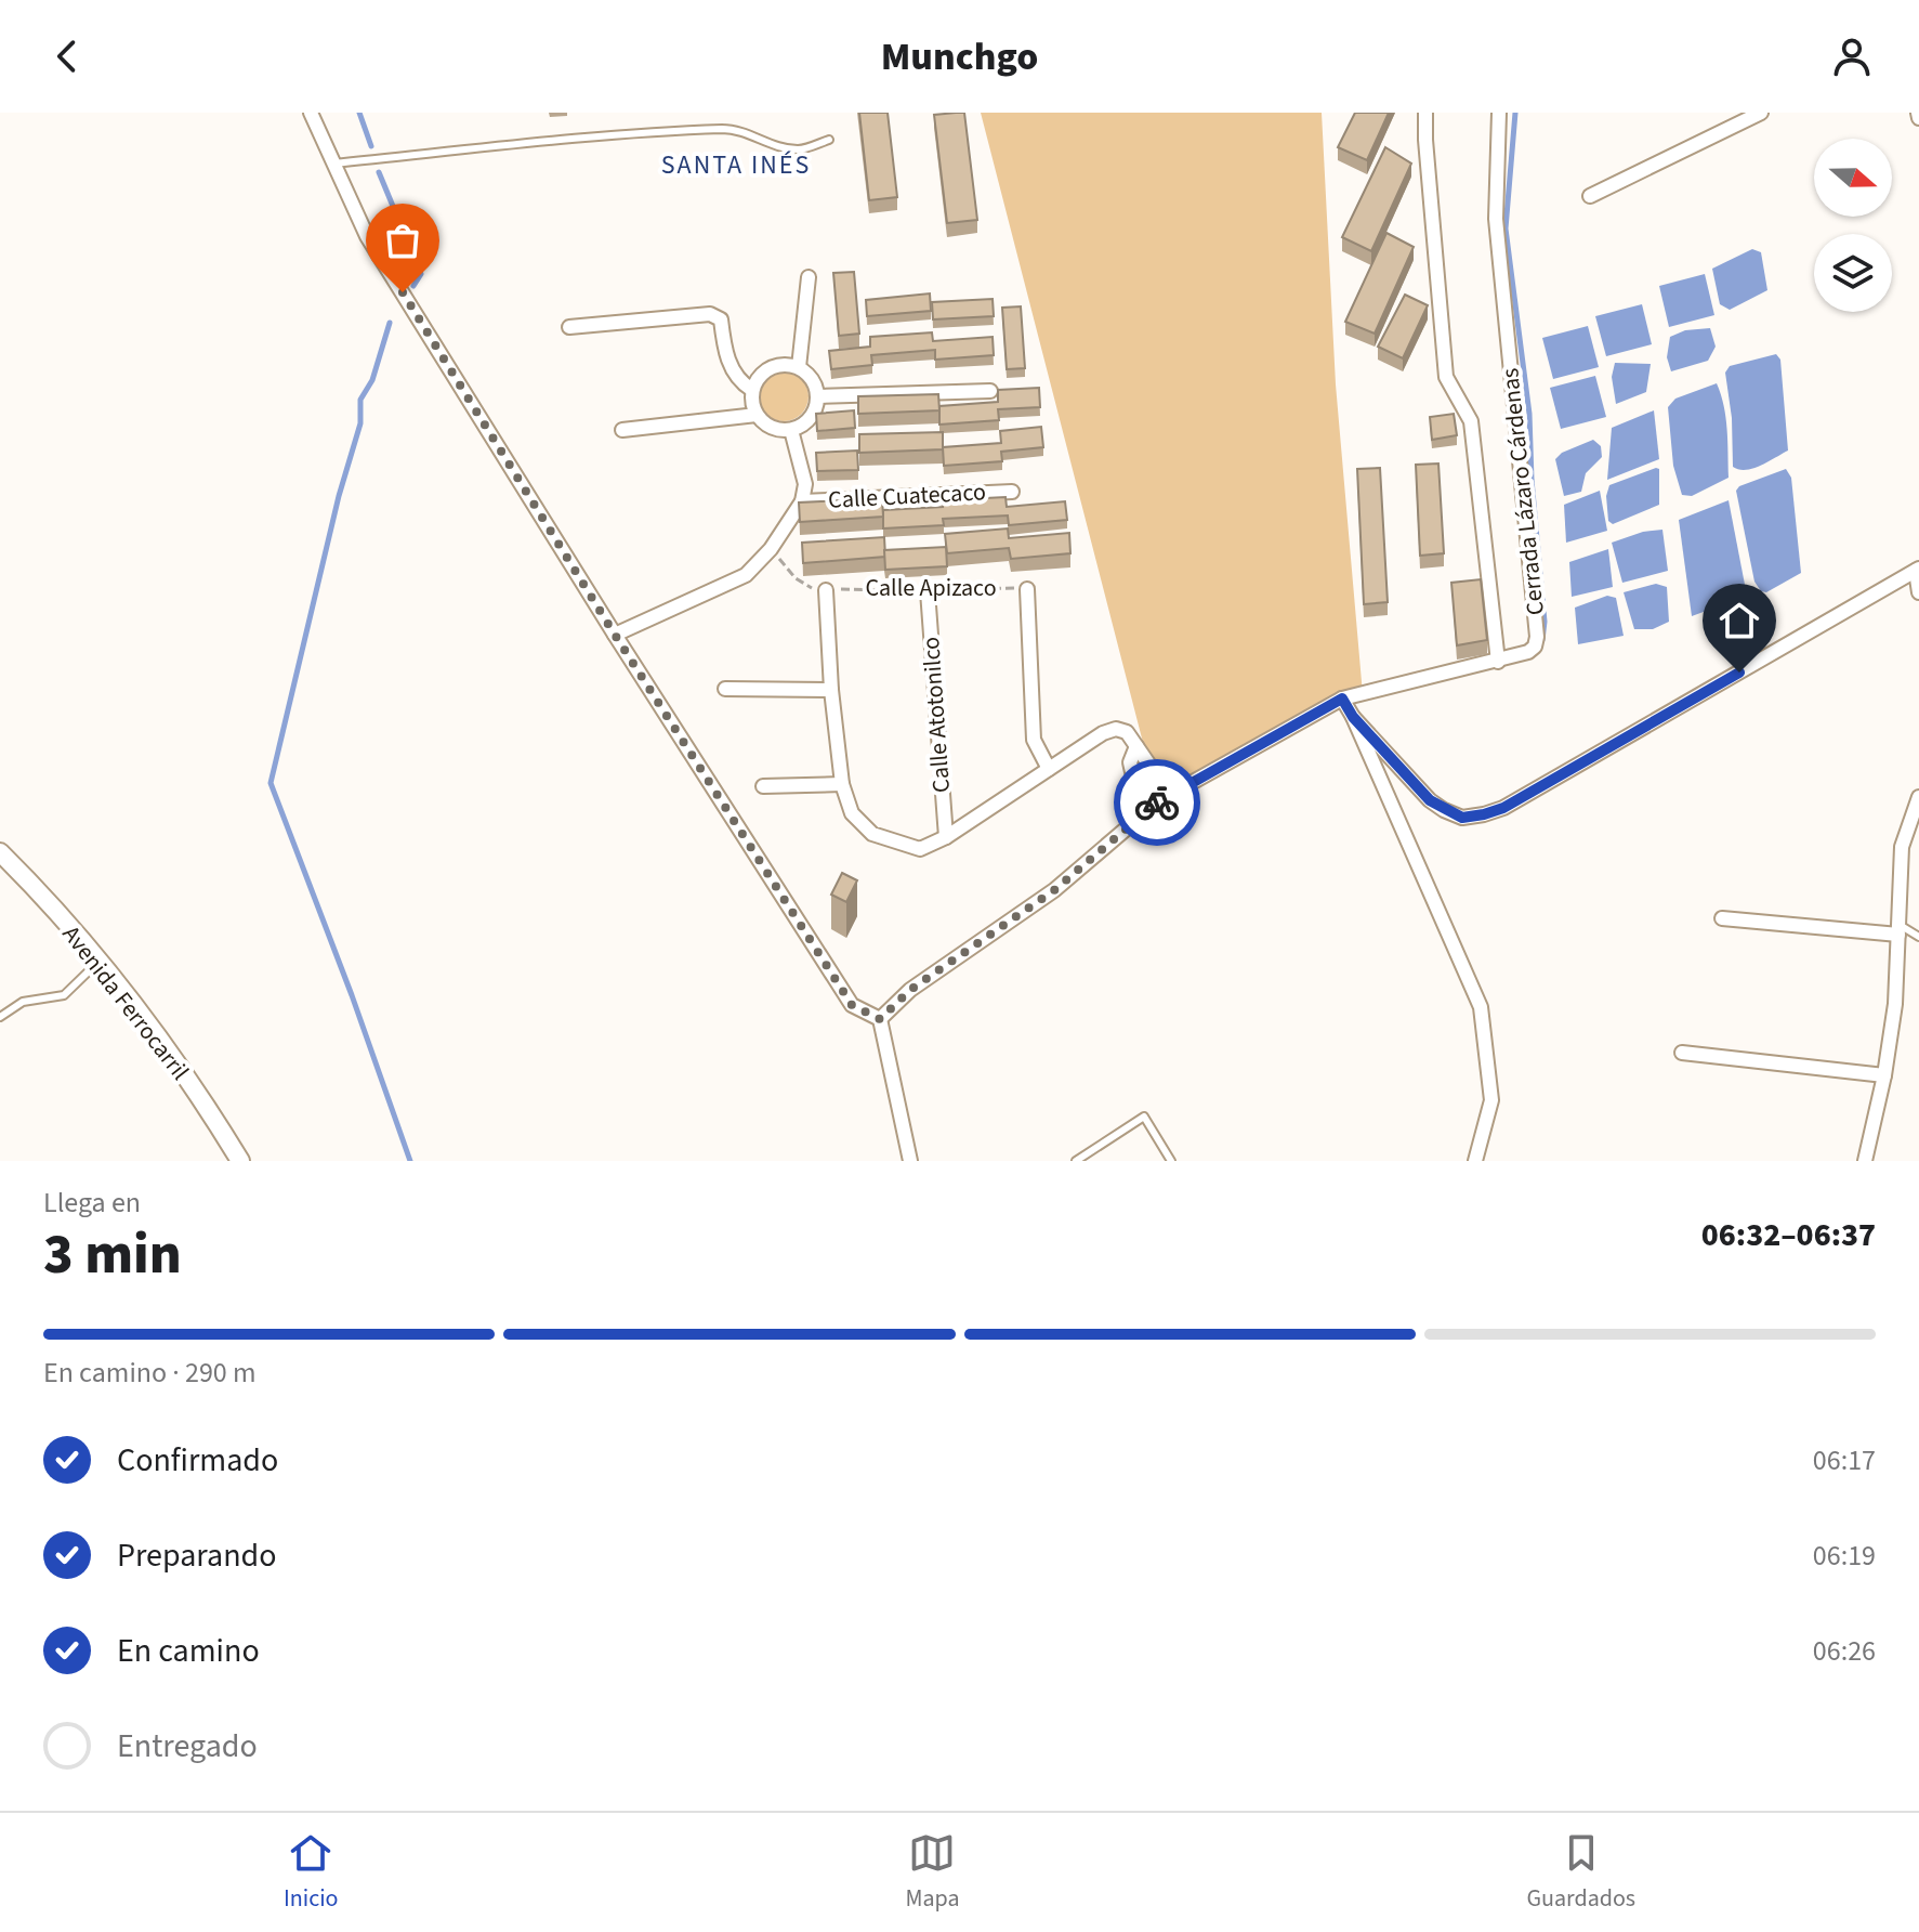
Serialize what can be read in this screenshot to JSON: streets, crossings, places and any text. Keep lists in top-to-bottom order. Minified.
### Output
{"streets":{"street":["Cerrada Lázaro Cárdenas","Calle Cuatecaco","Calle Apizaco","Calle Atotonilco","Avenida Ferrocarril"]},"crossings":[["Calle Apizaco","Calle Atotonilco"]],"districts":["SANTA INÉS"],"north":"right","page":{"header":"Munchgo","heading":["3 min","Llega en","06:32–06:37"],"bar":"En camino · 290 m","list":[["Confirmado","06:17"],["Preparando","06:19"],["En camino","06:26"],"Entregado"],"tabs":["Inicio","Mapa","Guardados"]}}
